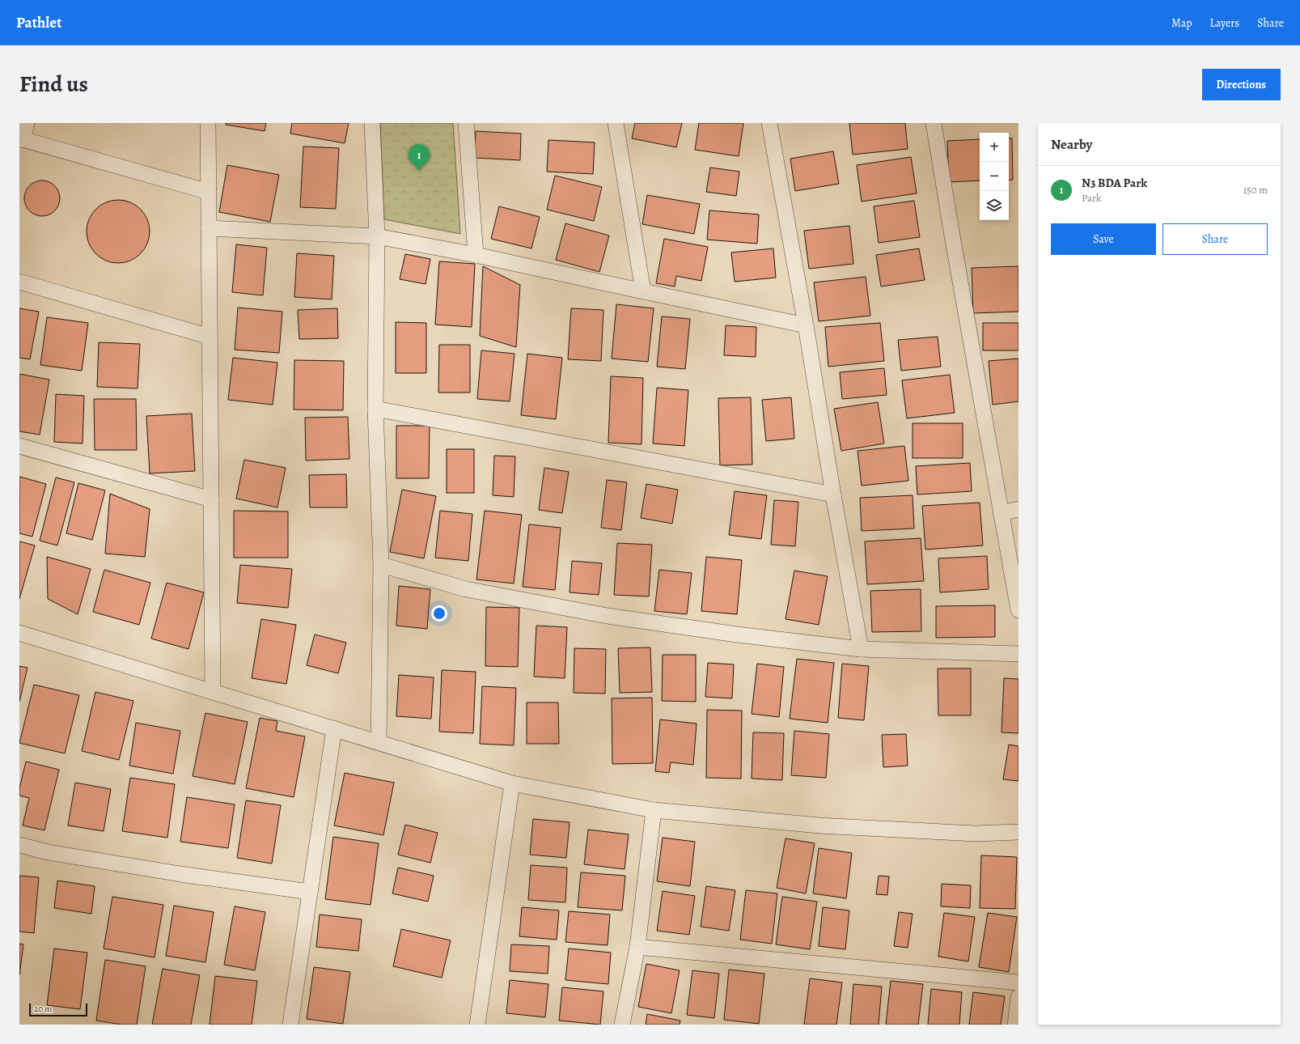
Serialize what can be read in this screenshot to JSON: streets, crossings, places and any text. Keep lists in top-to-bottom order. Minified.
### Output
{"scale_bar":"20 m","page":{"header":"Pathlet","nav":["Map","Layers","Share"],"title":"Find us","buttons":["Directions",["Save","Share"]],"heading":"Nearby","map_buttons":["+","−"],"pins":"1","list":[{"mark":"1","name":"N3 BDA Park","note":"Park","value":"150 m"}],"scale":"20 m"}}
